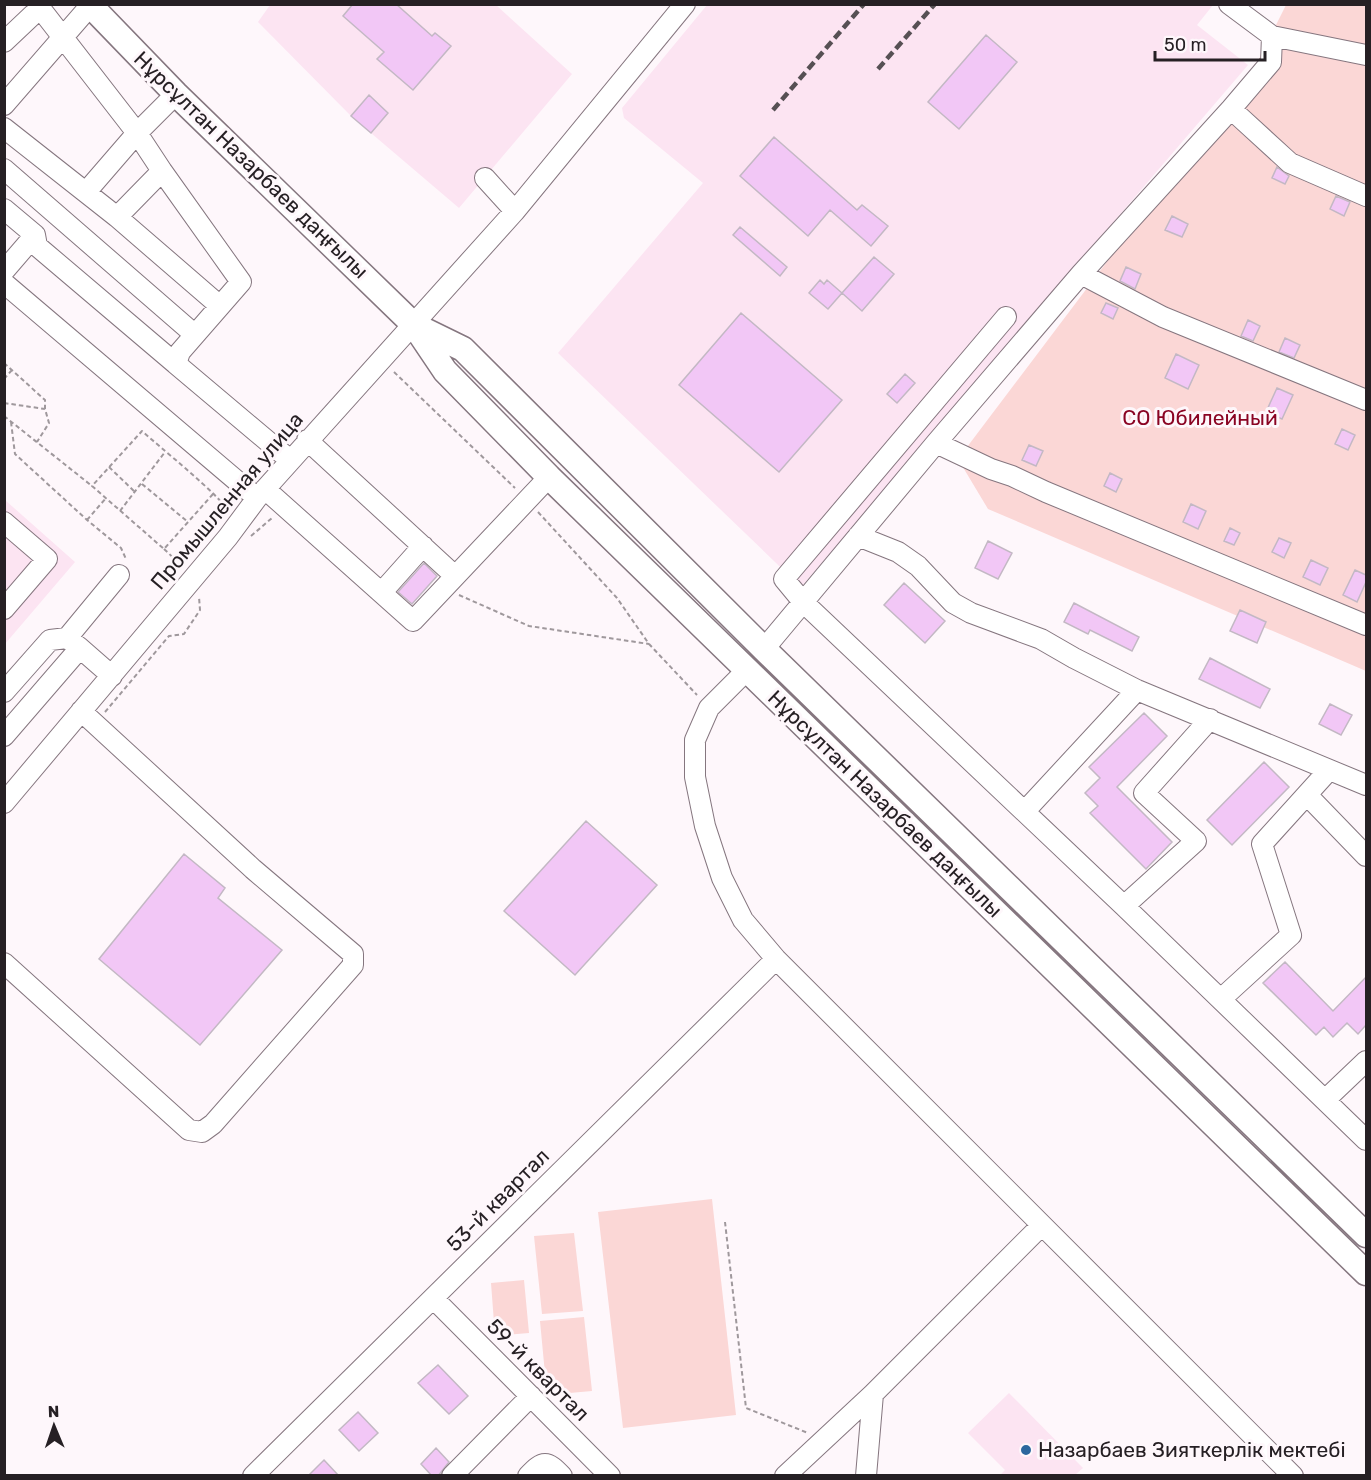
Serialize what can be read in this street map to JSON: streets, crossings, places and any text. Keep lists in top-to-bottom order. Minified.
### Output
{"streets":{"main road":["Нұрсұлтан Назарбаев даңғылы"],"street":["Промышленная улица","53-й квартал","59-й квартал"]},"crossings":[["Нұрсұлтан Назарбаев даңғылы","Промышленная улица"],["53-й квартал","59-й квартал"]],"parks":["СО Юбилейный"],"places":["Назарбаев Зияткерлік мектебі"],"scale_bar":"50 m","north":"top"}
